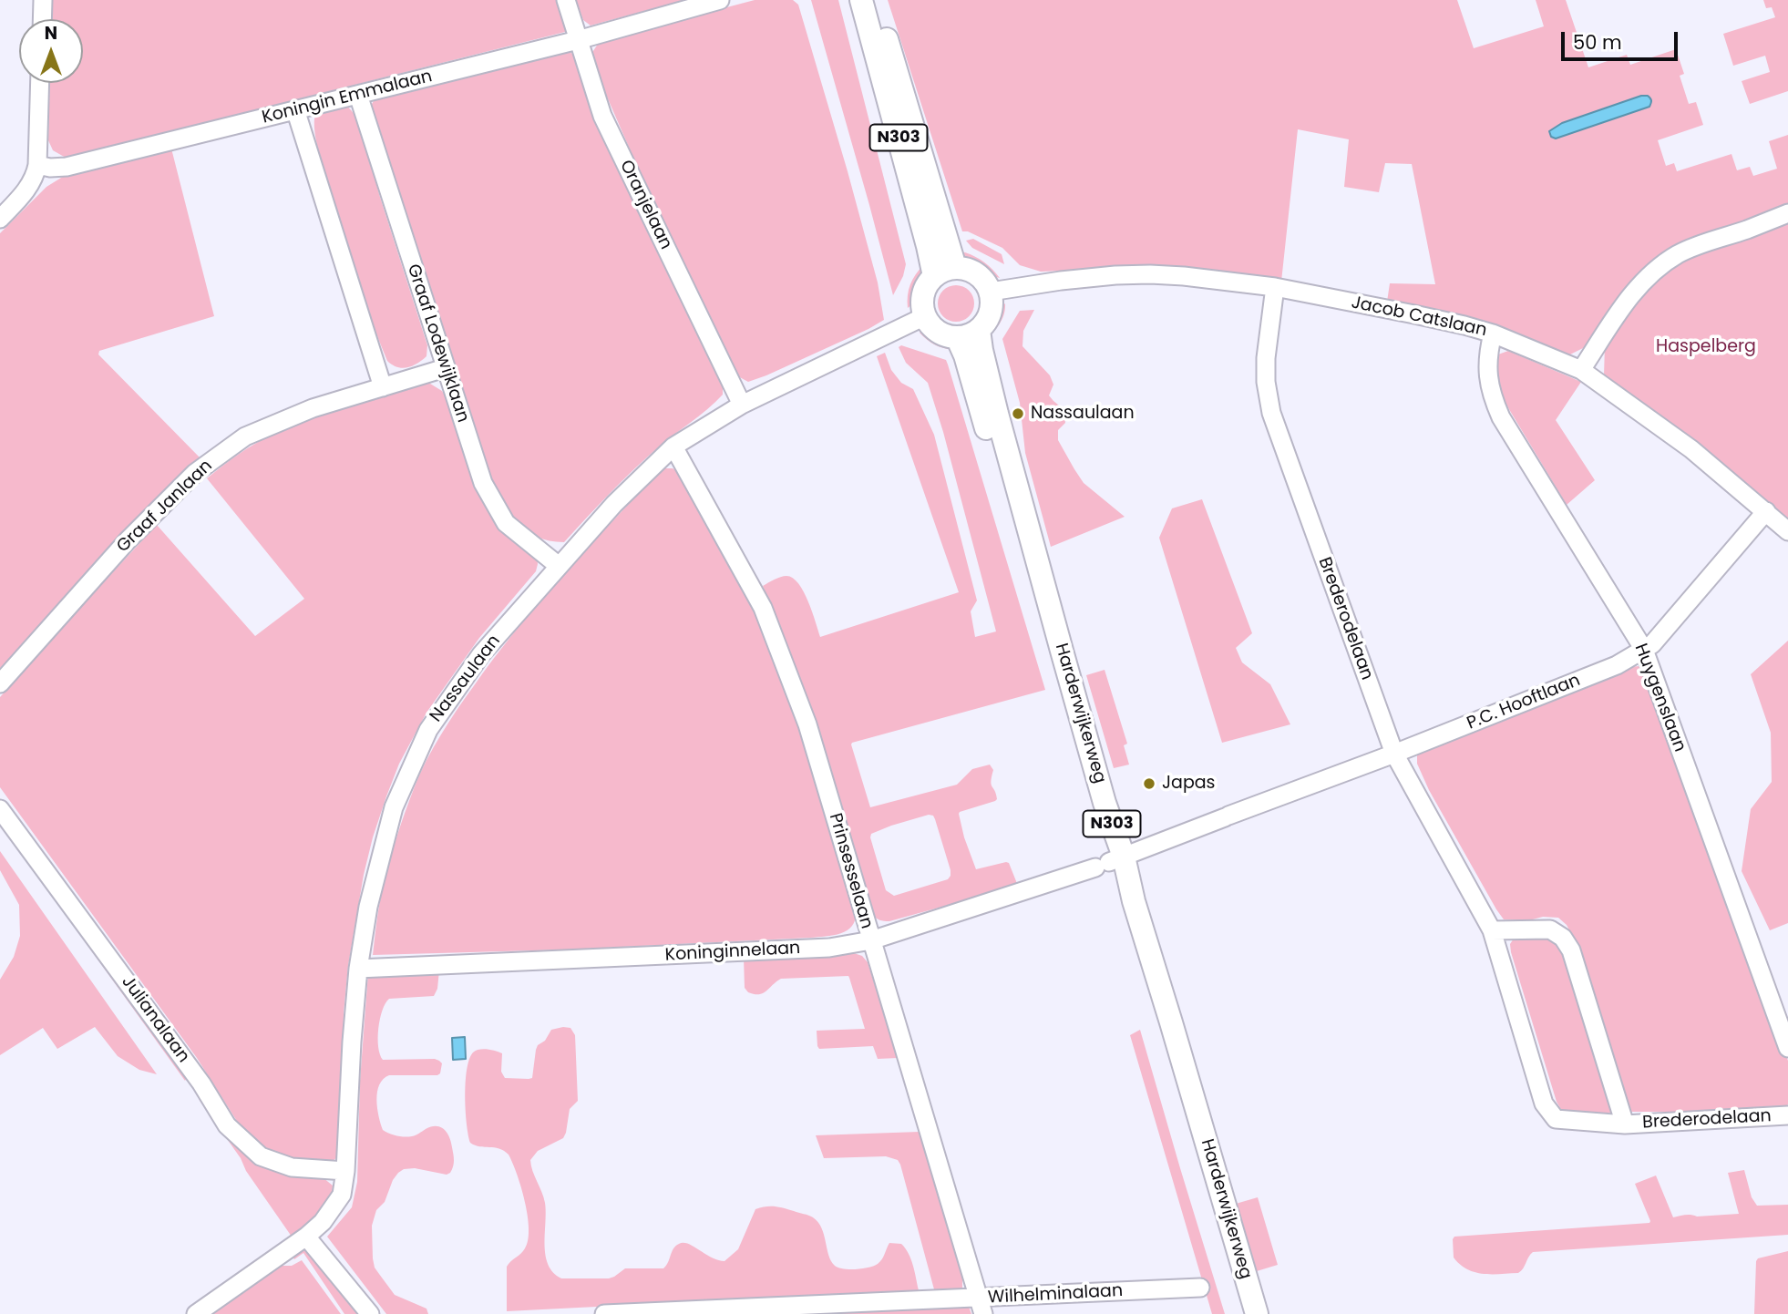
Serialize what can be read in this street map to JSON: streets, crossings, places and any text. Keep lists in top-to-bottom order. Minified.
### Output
{"streets":{"main road":["N303","Harderwijkerweg"],"street":["Koningin Emmalaan","Oranjelaan","Jacob Catslaan","Graaf Lodewijklaan","Graaf Janlaan","Brederodelaan","Nassaulaan","Huygenslaan","P.C. Hooftlaan","Prinsesselaan","Koninginnelaan","Julianalaan","Wilhelminalaan"]},"crossings":[["Koningin Emmalaan","Oranjelaan"],["Koningin Emmalaan","Graaf Lodewijklaan"],["N303","Jacob Catslaan"],["N303","Nassaulaan"],["N303","Harderwijkerweg"],["Oranjelaan","Nassaulaan"],["Jacob Catslaan","Brederodelaan"],["Jacob Catslaan","Nassaulaan"],["Jacob Catslaan","Huygenslaan"],["Jacob Catslaan","P.C. Hooftlaan"],["Jacob Catslaan","Harderwijkerweg"],["Graaf Lodewijklaan","Graaf Janlaan"],["Graaf Lodewijklaan","Nassaulaan"],["Brederodelaan","P.C. Hooftlaan"],["Nassaulaan","Harderwijkerweg"],["Nassaulaan","Prinsesselaan"],["Nassaulaan","Koninginnelaan"],["Nassaulaan","Julianalaan"],["Huygenslaan","P.C. Hooftlaan"],["P.C. Hooftlaan","Harderwijkerweg"],["P.C. Hooftlaan","Koninginnelaan"],["Harderwijkerweg","Koninginnelaan"],["Prinsesselaan","Koninginnelaan"],["Prinsesselaan","Wilhelminalaan"]],"parks":["Haspelberg"],"places":["Nassaulaan","Japas"],"scale_bar":"50 m","north":"top"}
